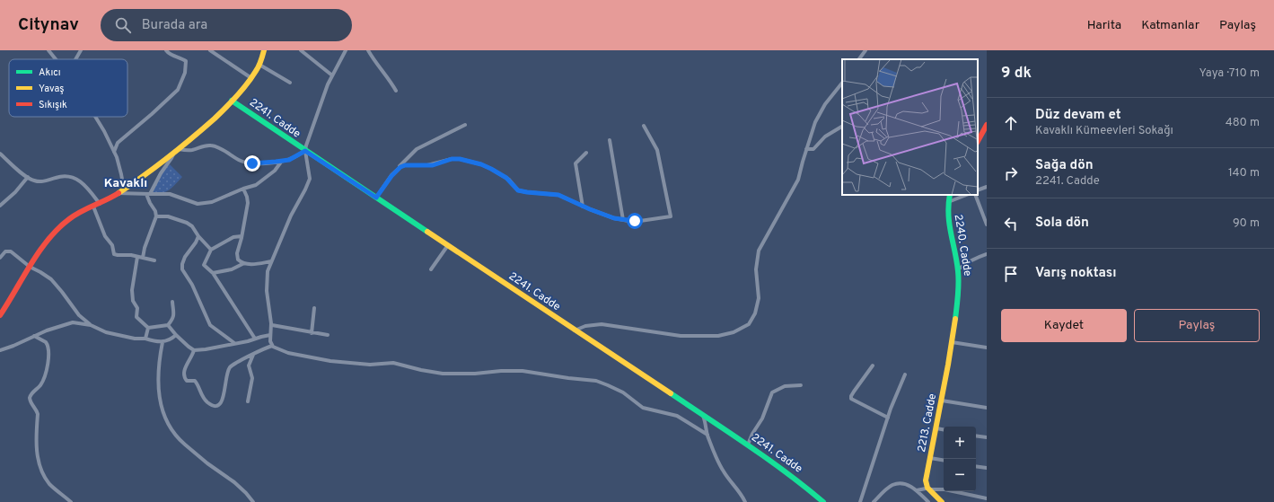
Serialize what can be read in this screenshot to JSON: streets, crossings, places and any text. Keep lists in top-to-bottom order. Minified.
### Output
{"streets":{"street":["2241. Cadde","2240. Cadde","2213. Cadde"]},"crossings":[["2240. Cadde","2213. Cadde"]],"districts":["Kavaklı"],"legend":["Akıcı","Yavaş","Sıkışık"],"page":{"header":"Citynav","search":"Burada ara","nav":["Harita","Katmanlar","Paylaş"],"heading":["9 dk","Yaya · 710 m"],"list":[["Düz devam et","Kavaklı Kümeevleri Sokağı","480 m"],["Sağa dön","2241. Cadde","140 m"],["Sola dön","90 m"],"Varış noktası"],"buttons":["Kaydet","Paylaş"],"map_buttons":["+","−"]}}
